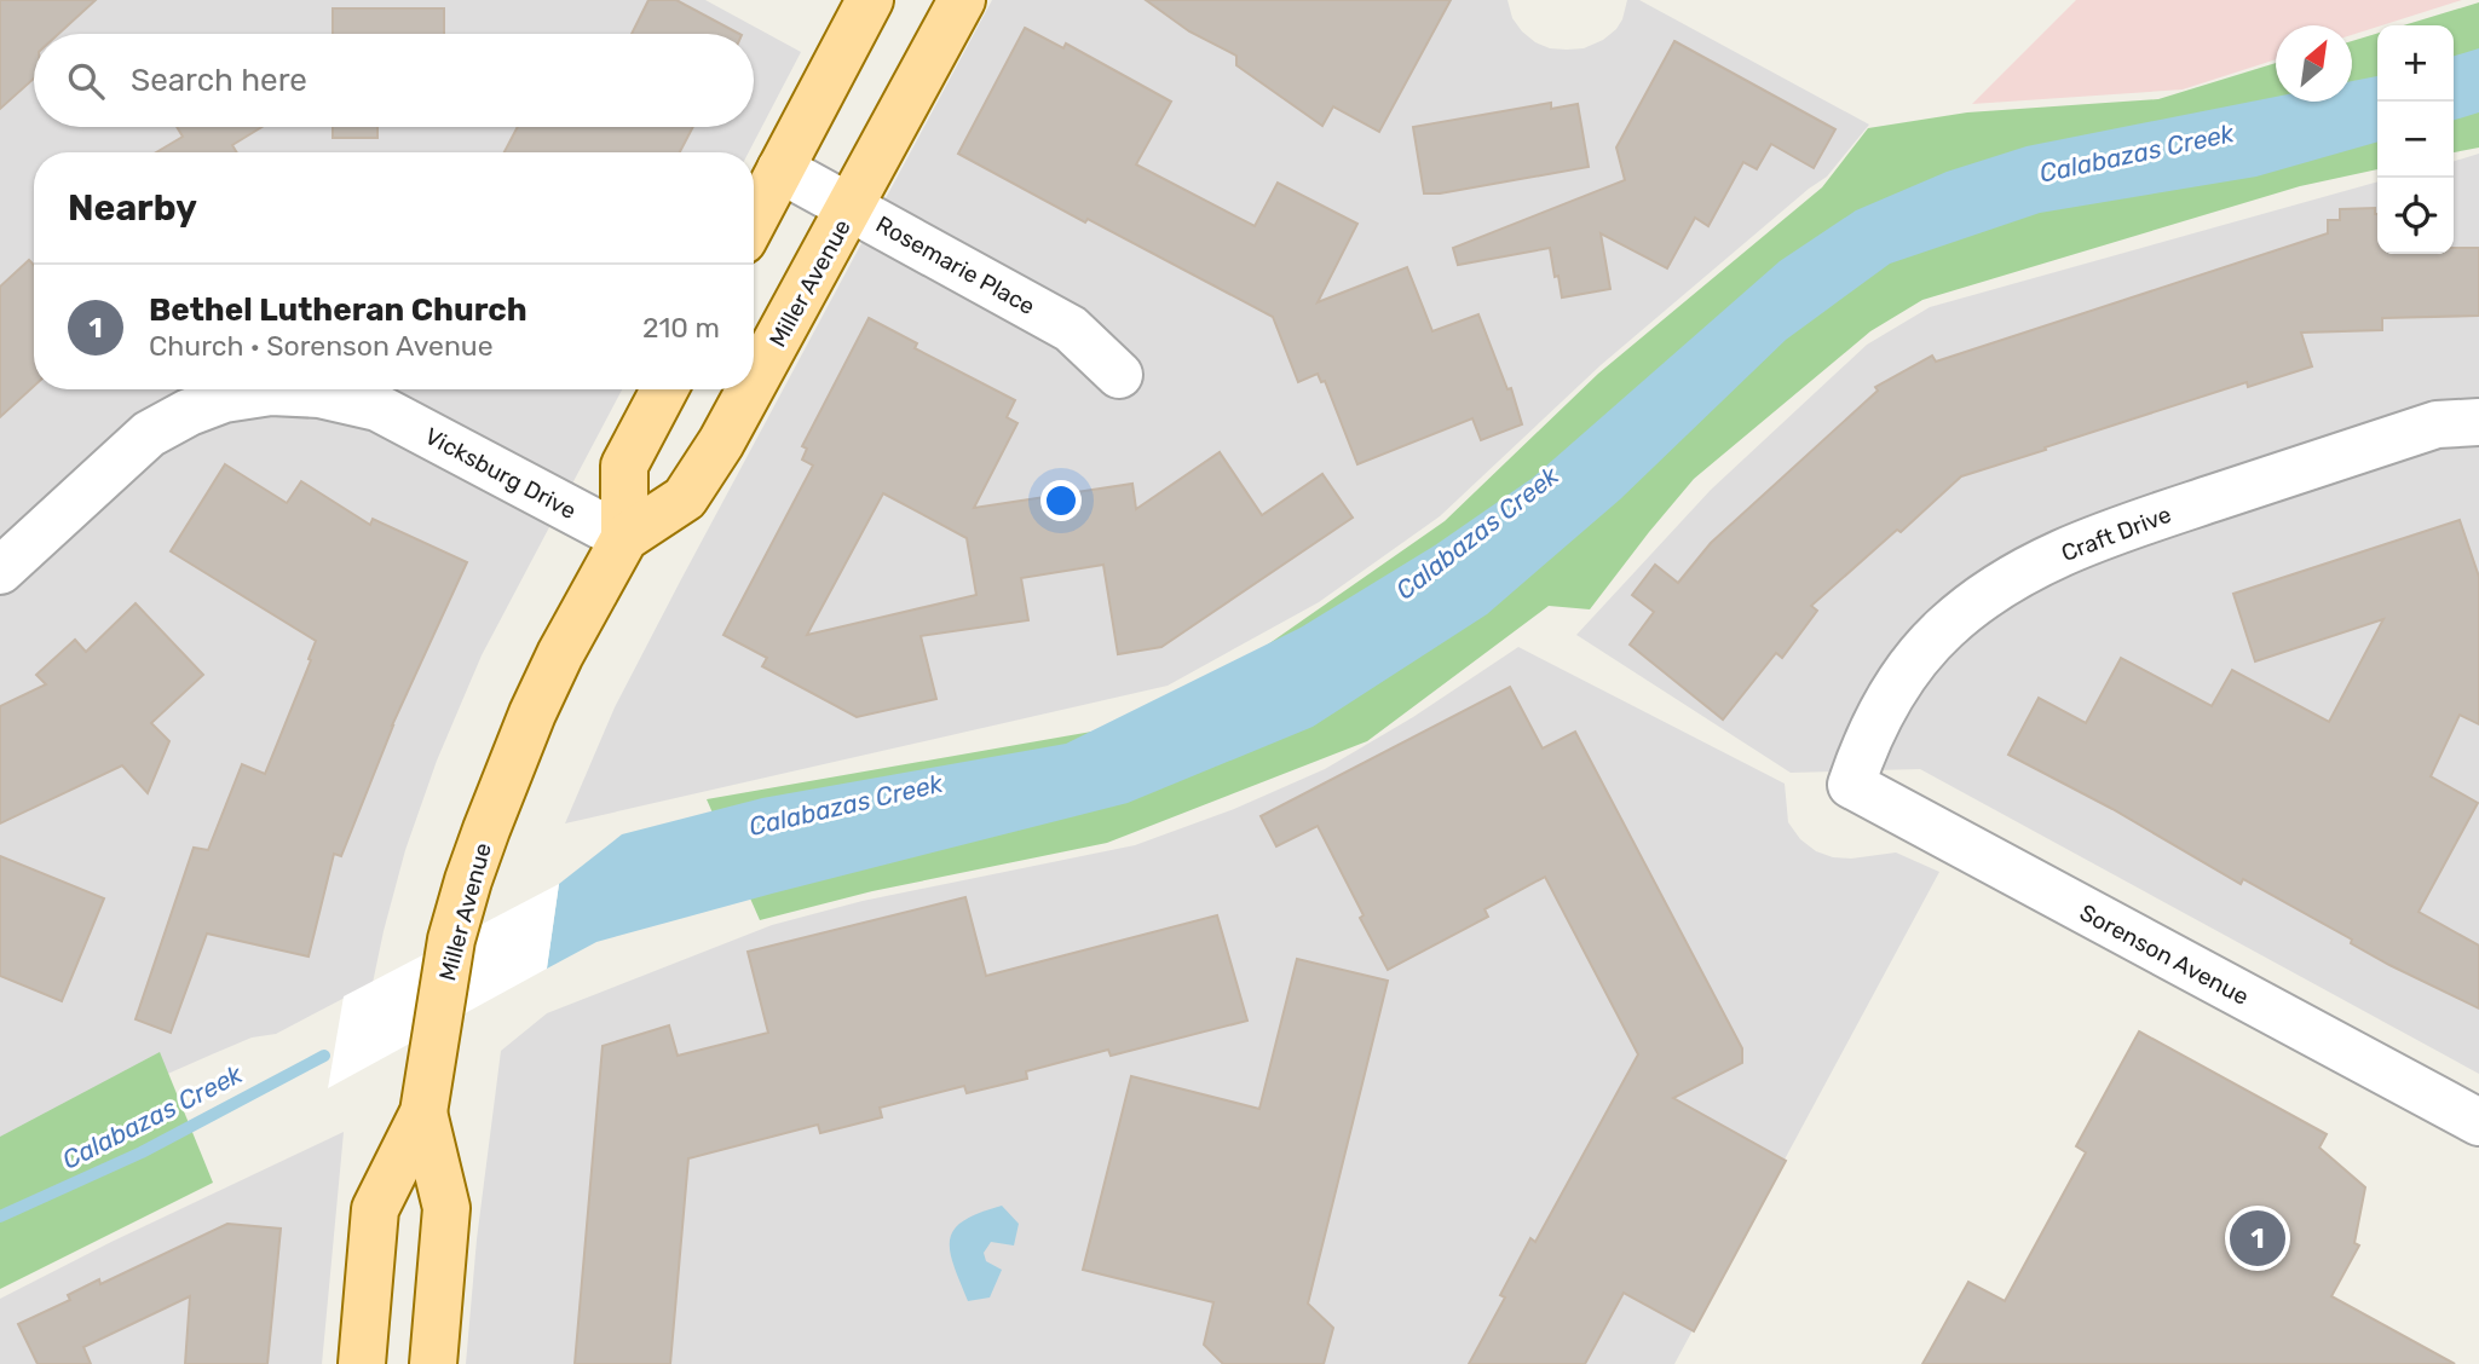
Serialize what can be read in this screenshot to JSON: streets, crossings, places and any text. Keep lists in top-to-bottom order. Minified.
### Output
{"streets":{"main road":["Miller Avenue"],"street":["Rosemarie Place","Vicksburg Drive","Craft Drive","Sorenson Avenue"]},"crossings":[["Rosemarie Place","Miller Avenue"],["Miller Avenue","Vicksburg Drive"],["Craft Drive","Sorenson Avenue"]],"water":["Calabazas Creek"],"north":"top right","page":{"map_buttons":["+","−"],"search":"Search here","heading":"Nearby","list":[{"mark":"1","name":"Bethel Lutheran Church","note":"Church · Sorenson Avenue","value":"210 m"}],"pins":"1"}}
